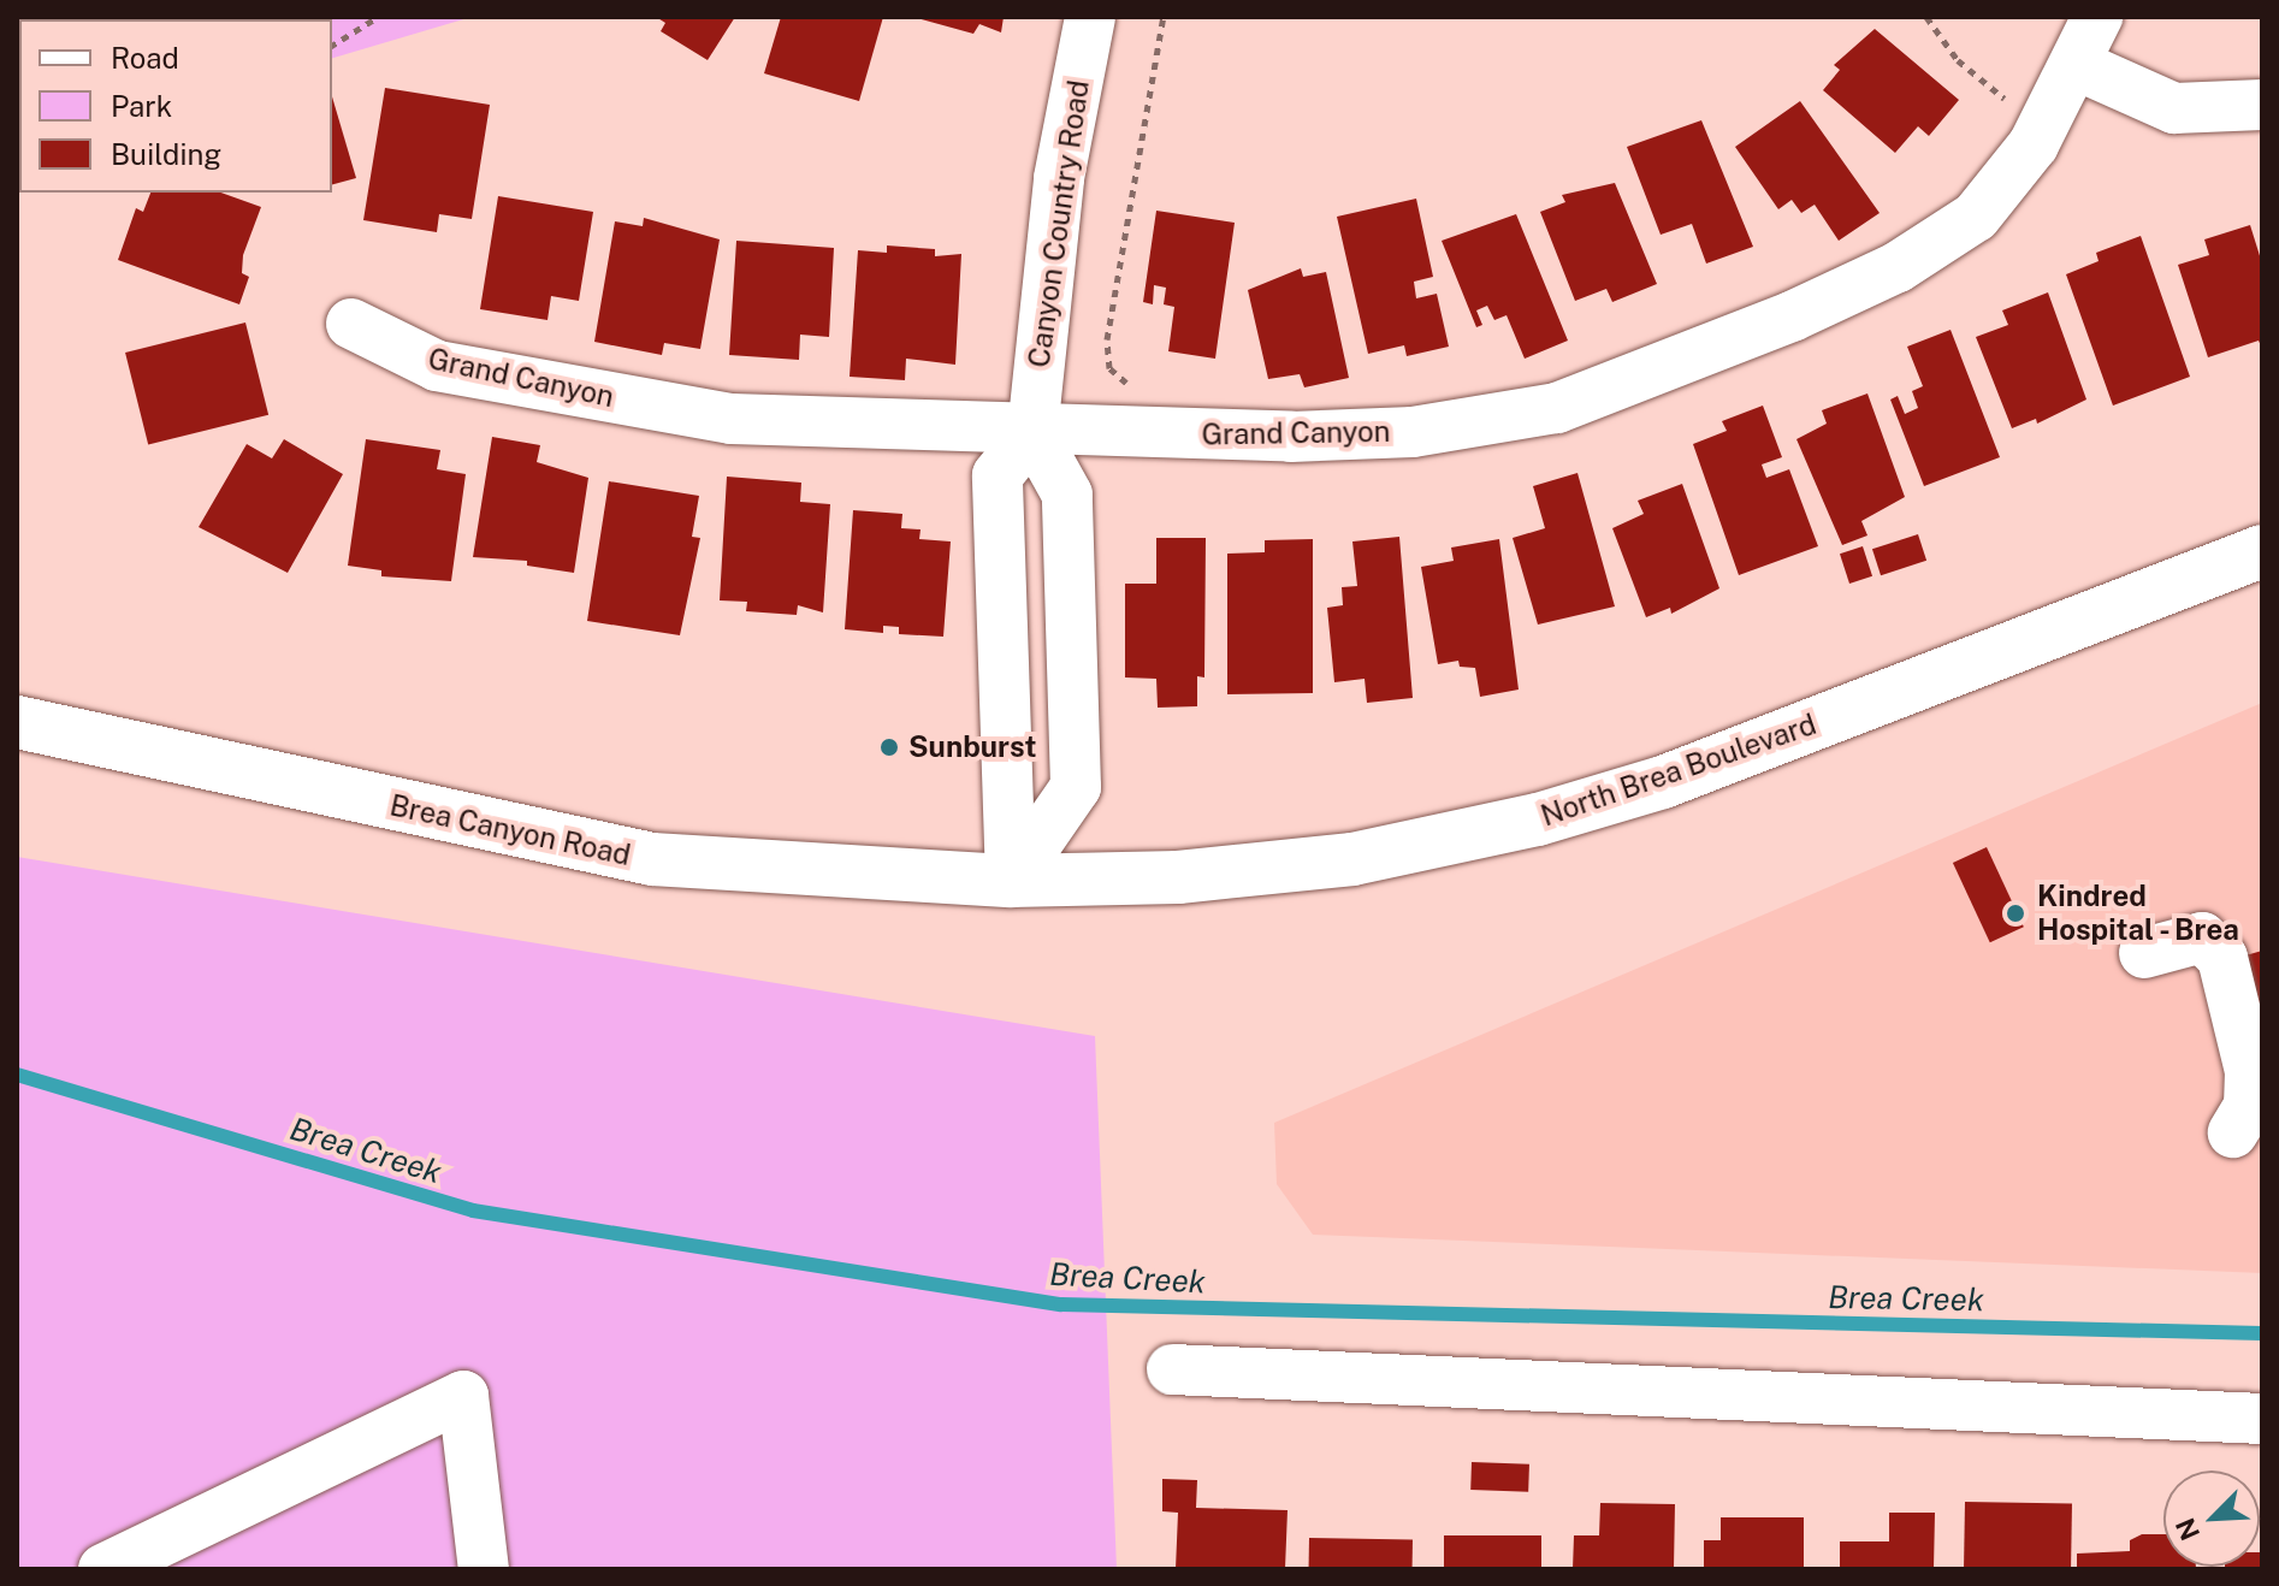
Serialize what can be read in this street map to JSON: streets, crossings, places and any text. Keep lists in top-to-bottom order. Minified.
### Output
{"streets":{"main road":["North Brea Boulevard","Brea Canyon Road"],"street":["Canyon Country Road","Grand Canyon"]},"crossings":[["Canyon Country Road","Grand Canyon"],["North Brea Boulevard","Brea Canyon Road"]],"water":["Brea Creek"],"places":["Sunburst","Kindred Hospital - Brea"],"legend":["Road","Park","Building"],"north":"bottom left"}
